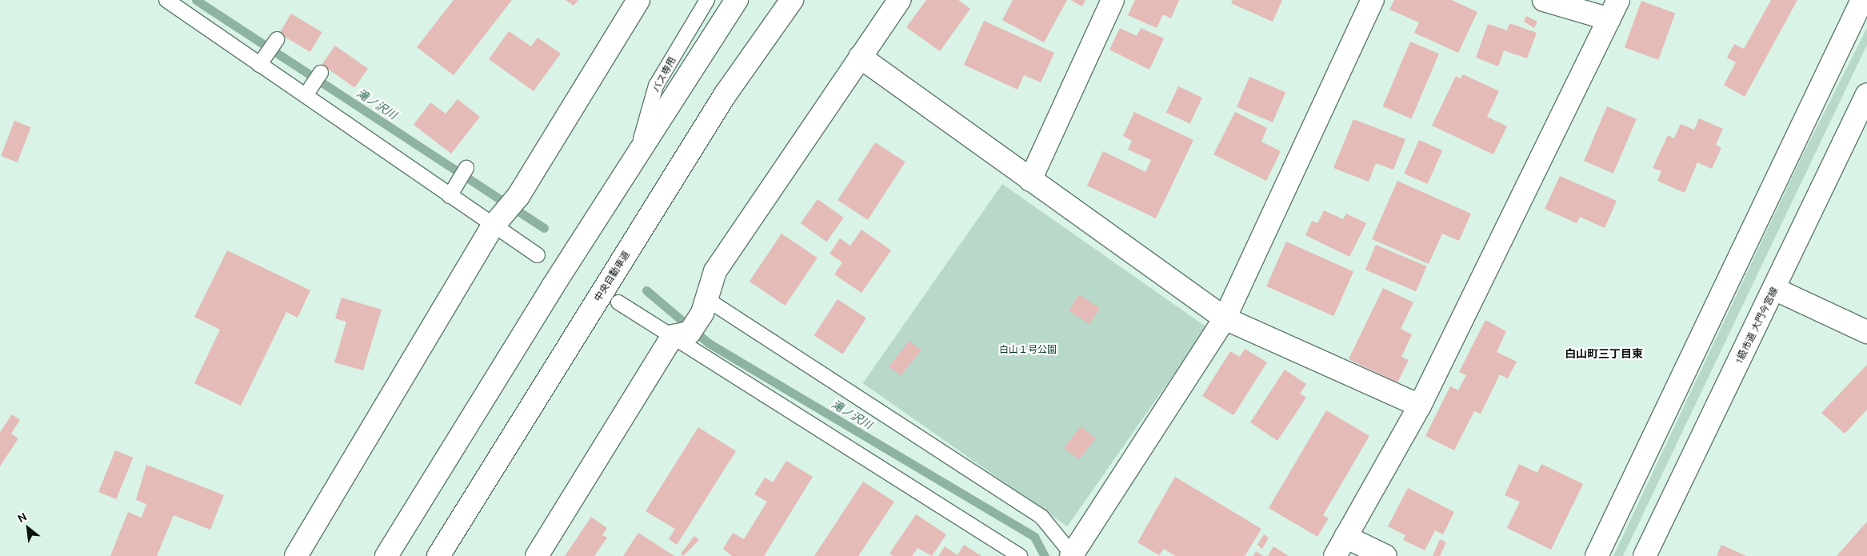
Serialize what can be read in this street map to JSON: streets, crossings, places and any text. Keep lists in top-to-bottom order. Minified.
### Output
{"streets":{"main road":["中央自動車道","1級市道 大門今宮線"],"lane":["バス専用"]},"districts":["白山町三丁目東"],"water":["滝ノ沢川"],"parks":["白山１号公園"],"north":"top left"}
